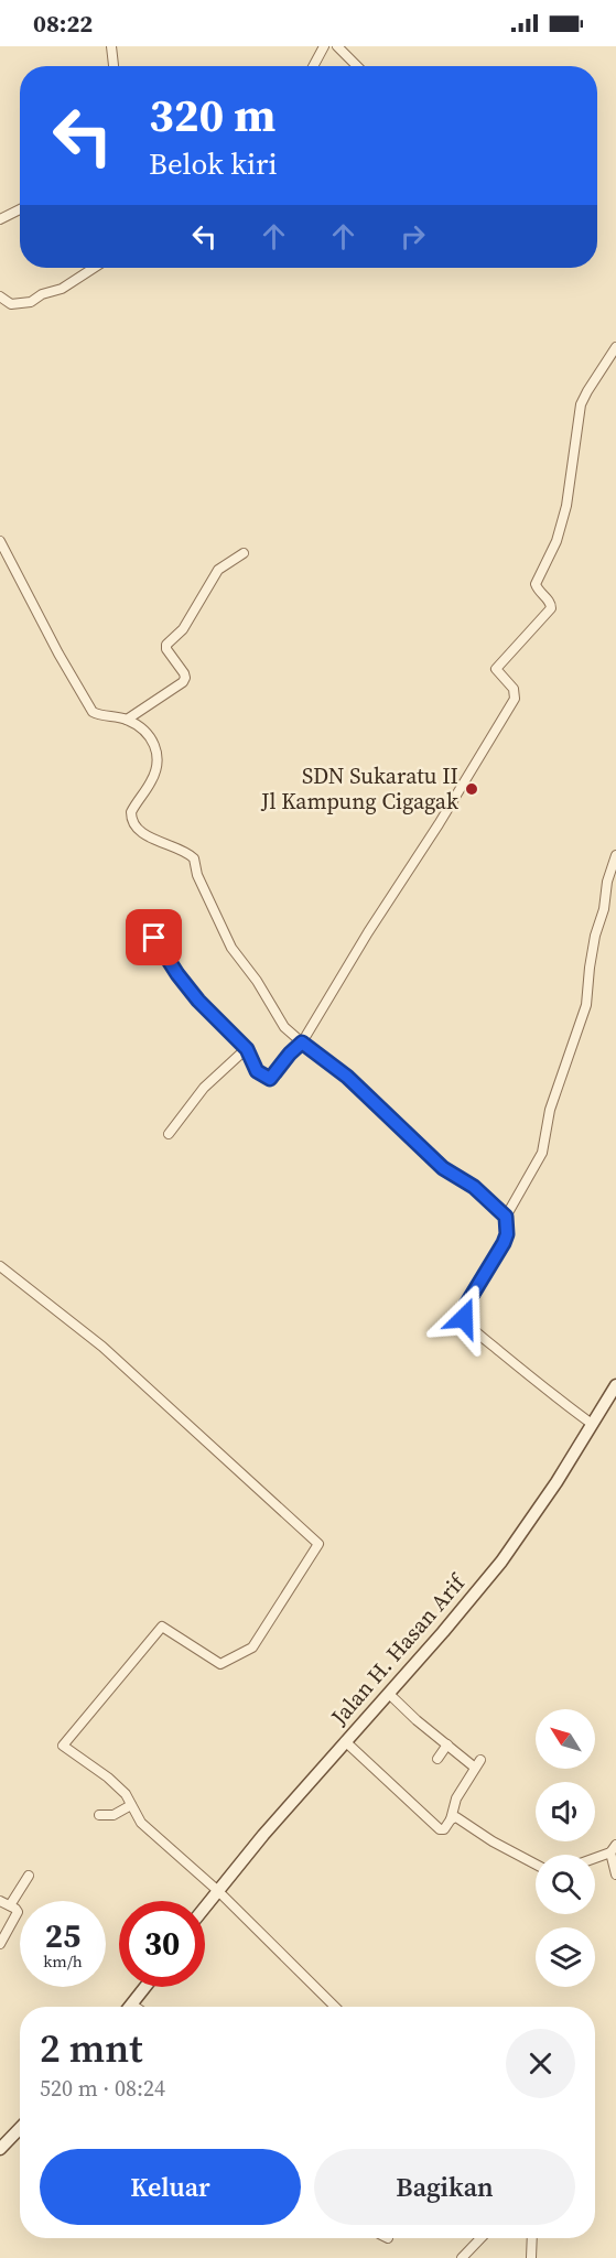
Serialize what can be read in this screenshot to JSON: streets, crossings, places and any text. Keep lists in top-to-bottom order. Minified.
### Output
{"streets":{"main road":["Jalan H. Hasan Arif"]},"places":["SDN Sukaratu II Jl Kampung Cigagak"],"north":"top left","page":{"status":"08:22","turn":["320 m","Belok kiri"],"speed":"25 km/h","limit":"30","heading":["2 mnt","520 m · 08:24"],"buttons":["Keluar","Bagikan"]}}
